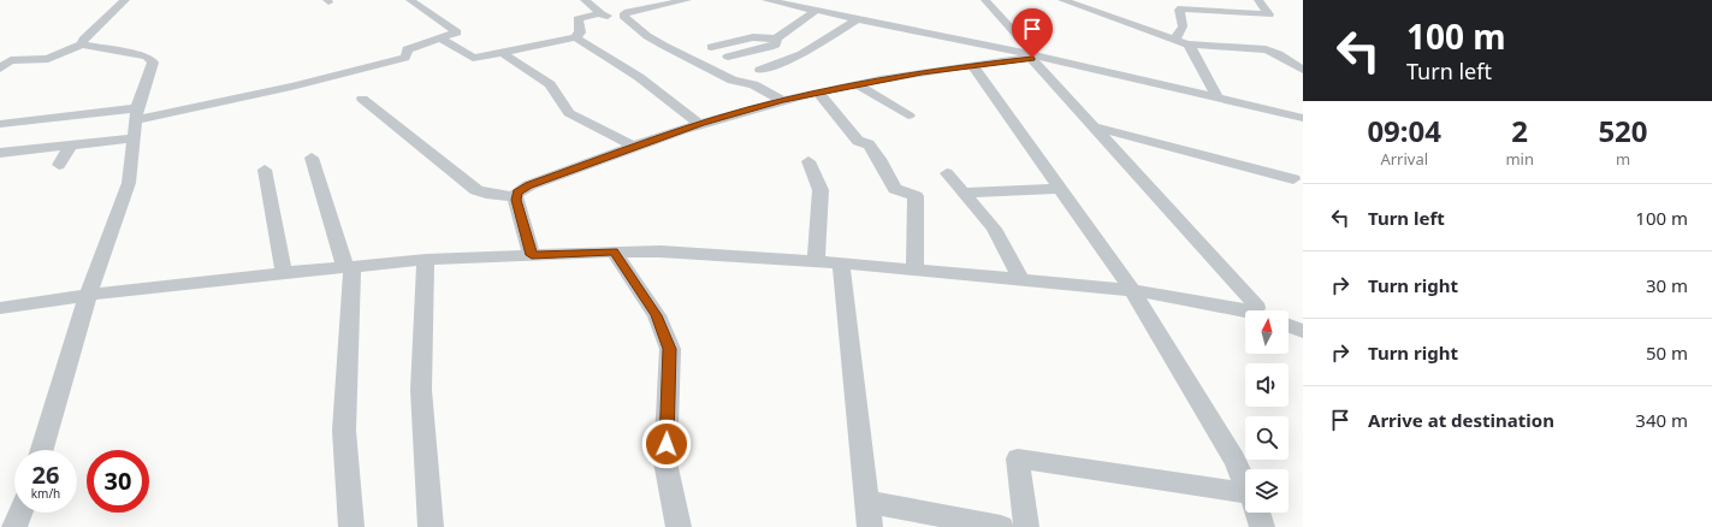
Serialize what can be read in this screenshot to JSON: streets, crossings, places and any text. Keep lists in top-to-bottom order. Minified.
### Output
{"north":"top","page":{"turn":["100 m","Turn left"],"eta":["09:04","Arrival","2","min","520","m"],"list":[{"name":"Turn left","value":"100 m"},{"name":"Turn right","value":"30 m"},{"name":"Turn right","value":"50 m"},{"name":"Arrive at destination","value":"340 m"}],"speed":"26 km/h","limit":"30"}}
